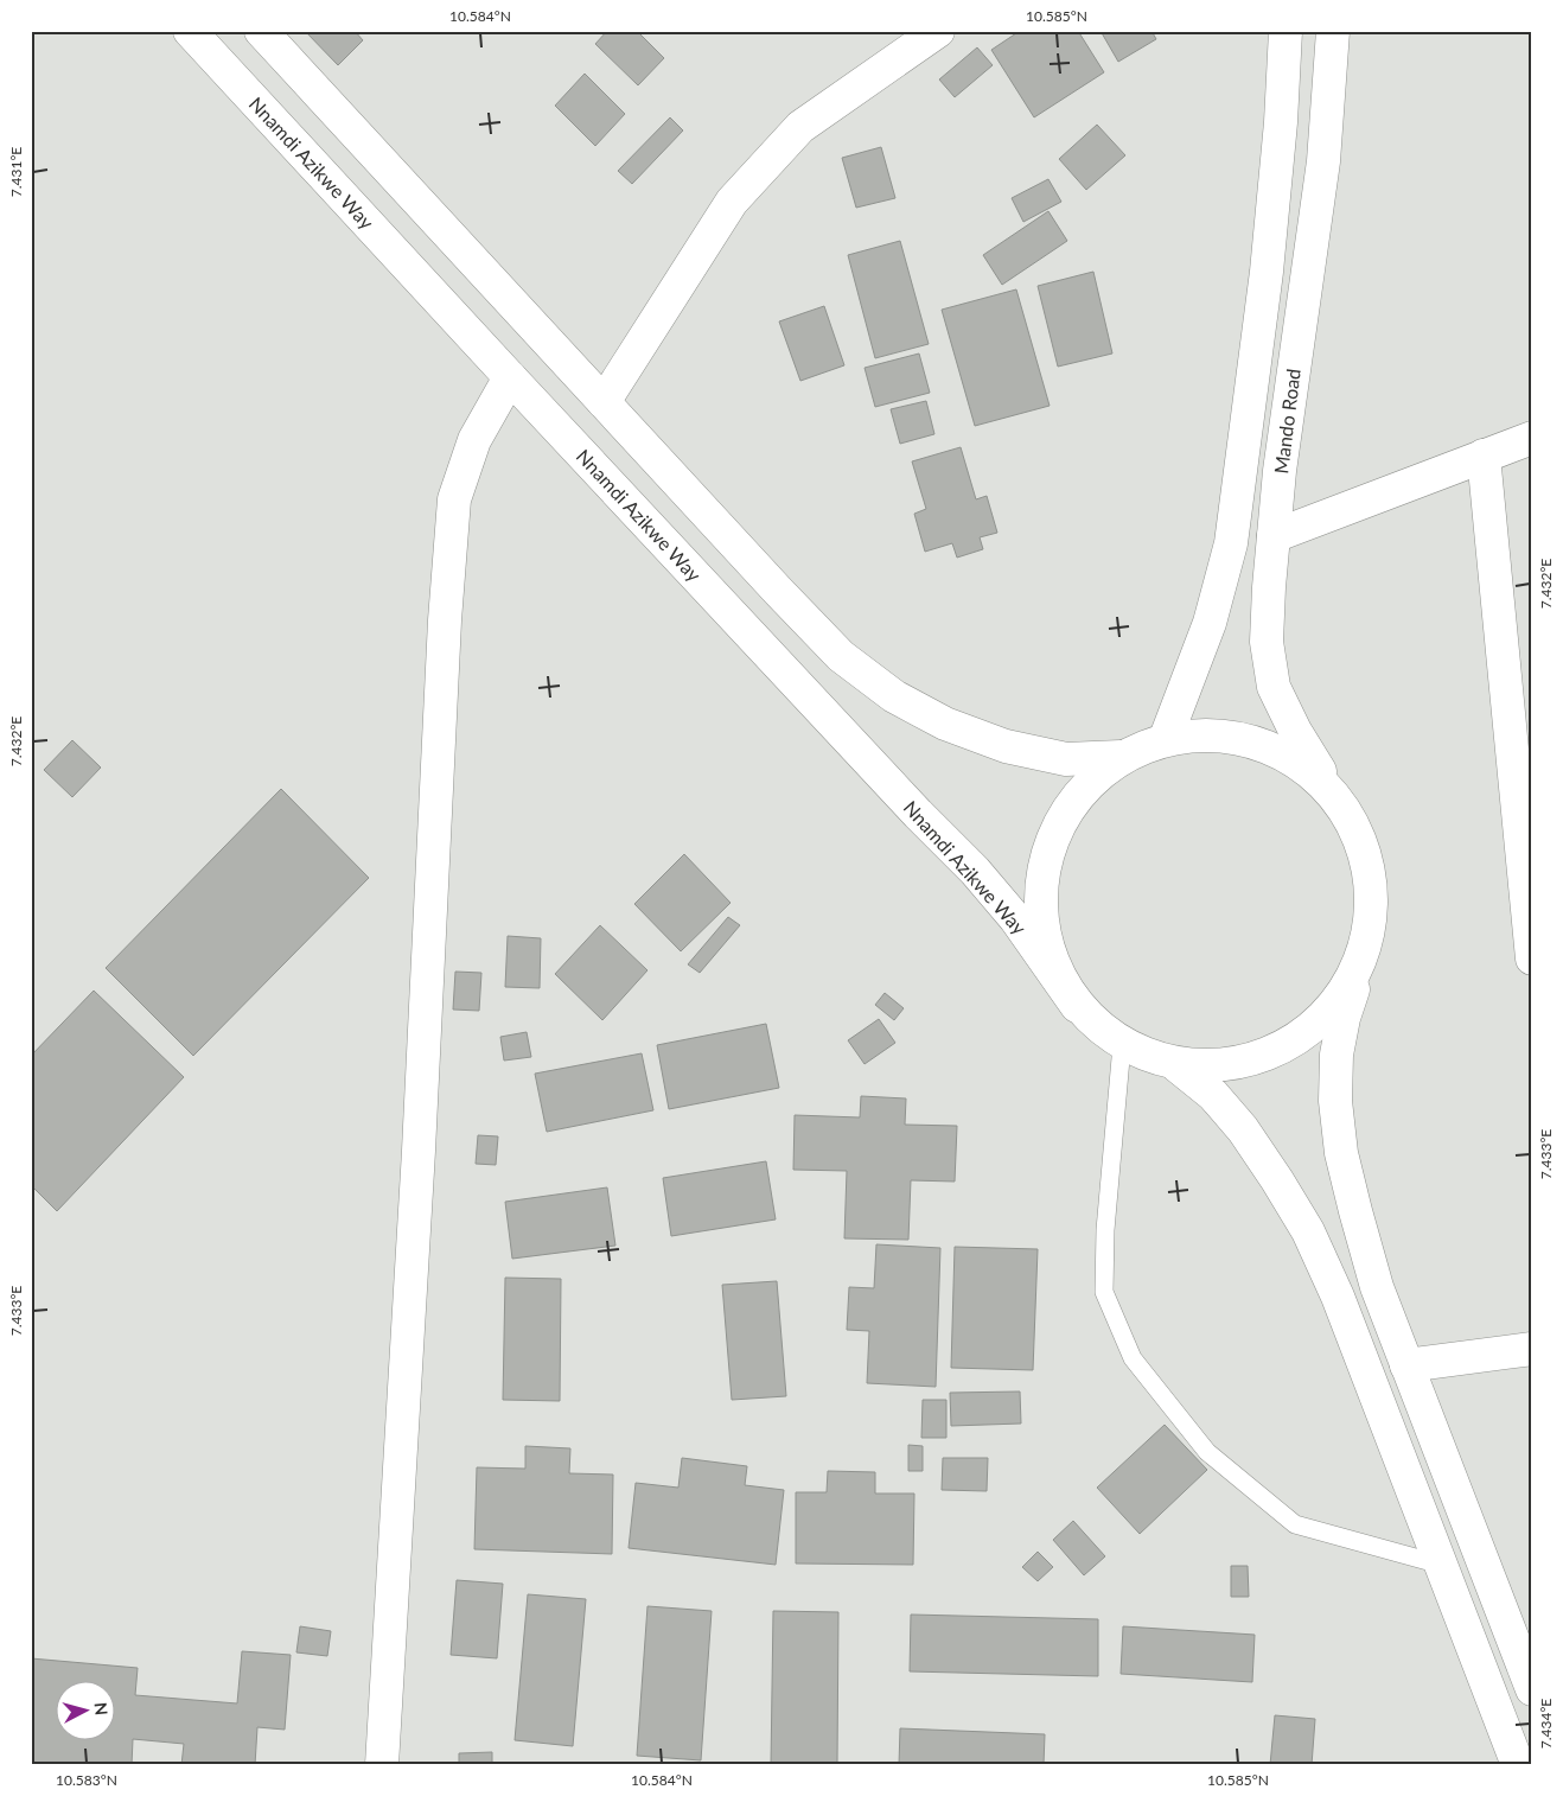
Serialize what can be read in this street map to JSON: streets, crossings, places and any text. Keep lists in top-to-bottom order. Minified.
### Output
{"streets":{"main road":["Nnamdi Azikwe Way","Mando Road"]},"north":"right","coordinates":["10.584°N","10.585°N","7.431°E","7.432°E","7.433°E","7.434°E","10.583°N"]}
